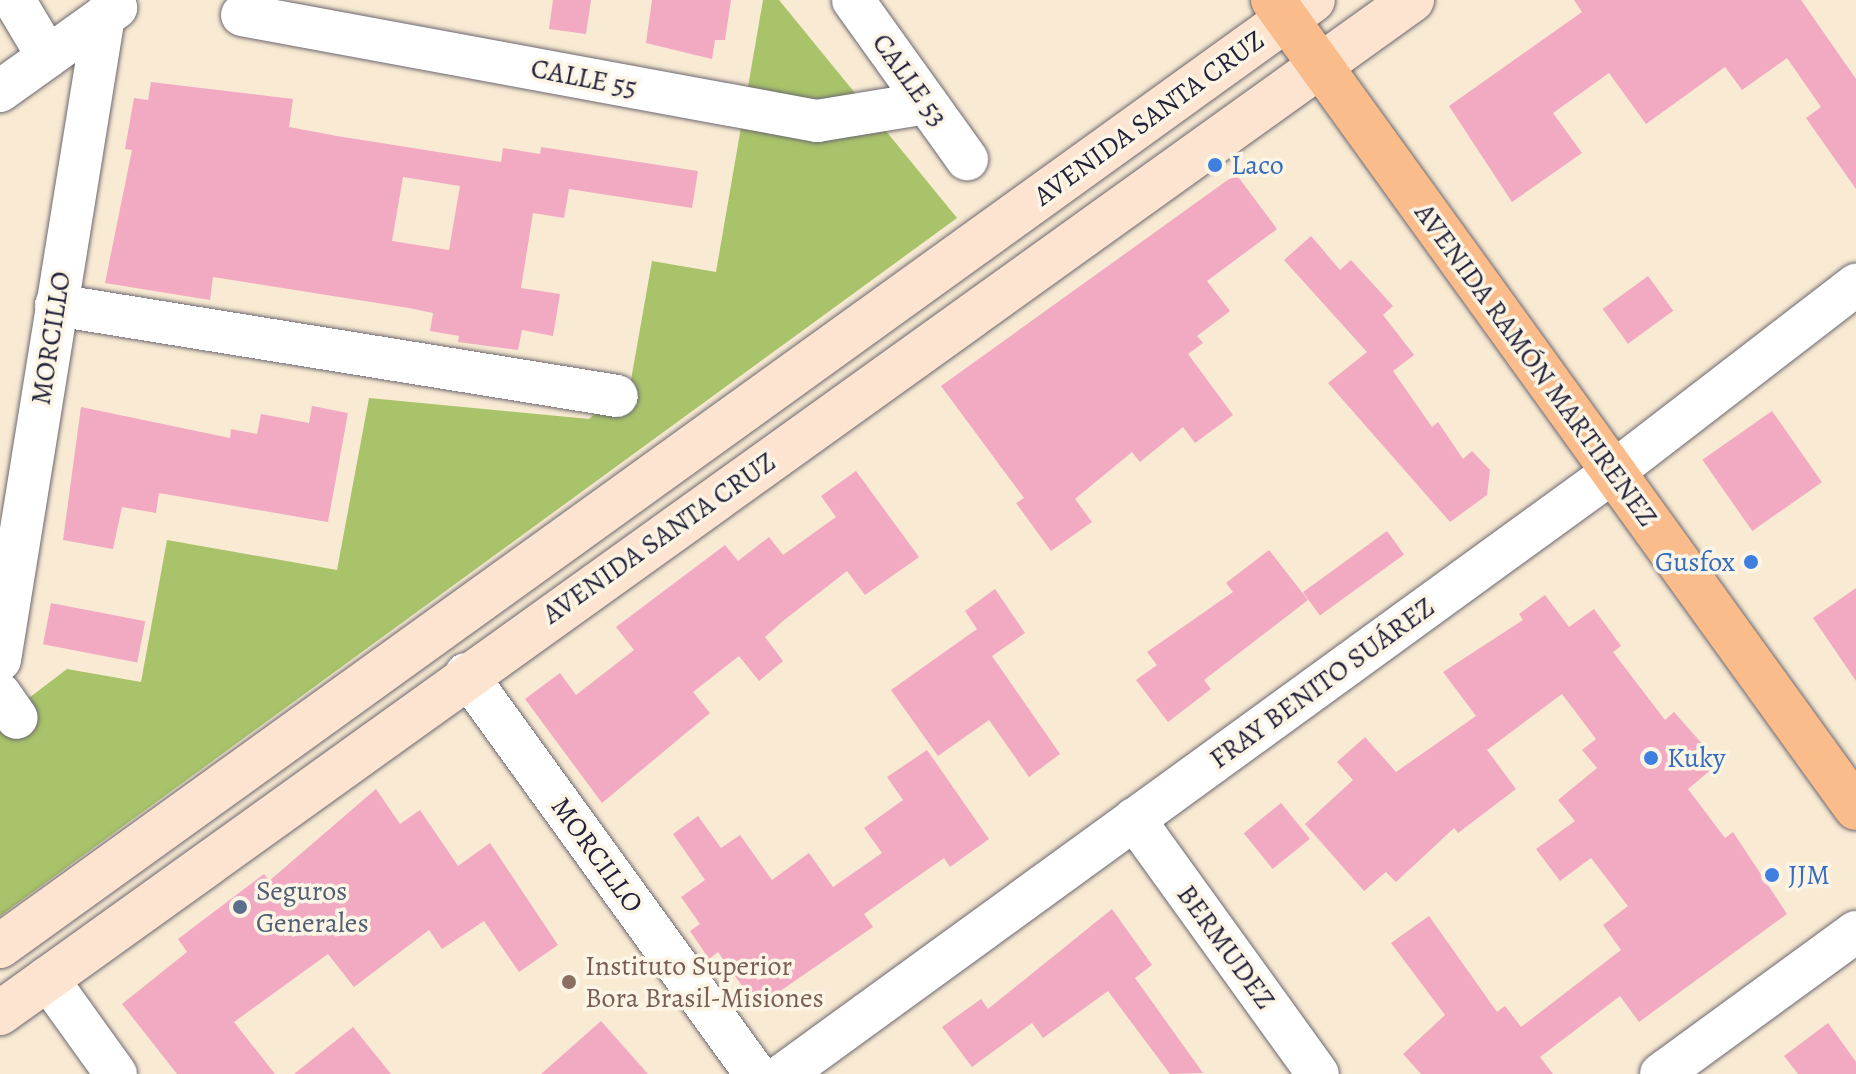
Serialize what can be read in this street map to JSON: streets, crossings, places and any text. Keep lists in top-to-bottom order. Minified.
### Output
{"streets":{"main road":["AVENIDA SANTA CRUZ","AVENIDA RAMÓN MARTIRENEZ"],"street":["CALLE 55","CALLE 53","MORCILLO","FRAY BENITO SUÁREZ","BERMUDEZ"]},"crossings":[["CALLE 55","CALLE 53"],["AVENIDA SANTA CRUZ","MORCILLO"],["AVENIDA SANTA CRUZ","AVENIDA RAMÓN MARTIRENEZ"],["AVENIDA RAMÓN MARTIRENEZ","FRAY BENITO SUÁREZ"],["FRAY BENITO SUÁREZ","BERMUDEZ"]],"places":["Laco","Gusfox","Kuky","JJM","Seguros Generales","Instituto Superior Bora Brasil-Misiones"]}
